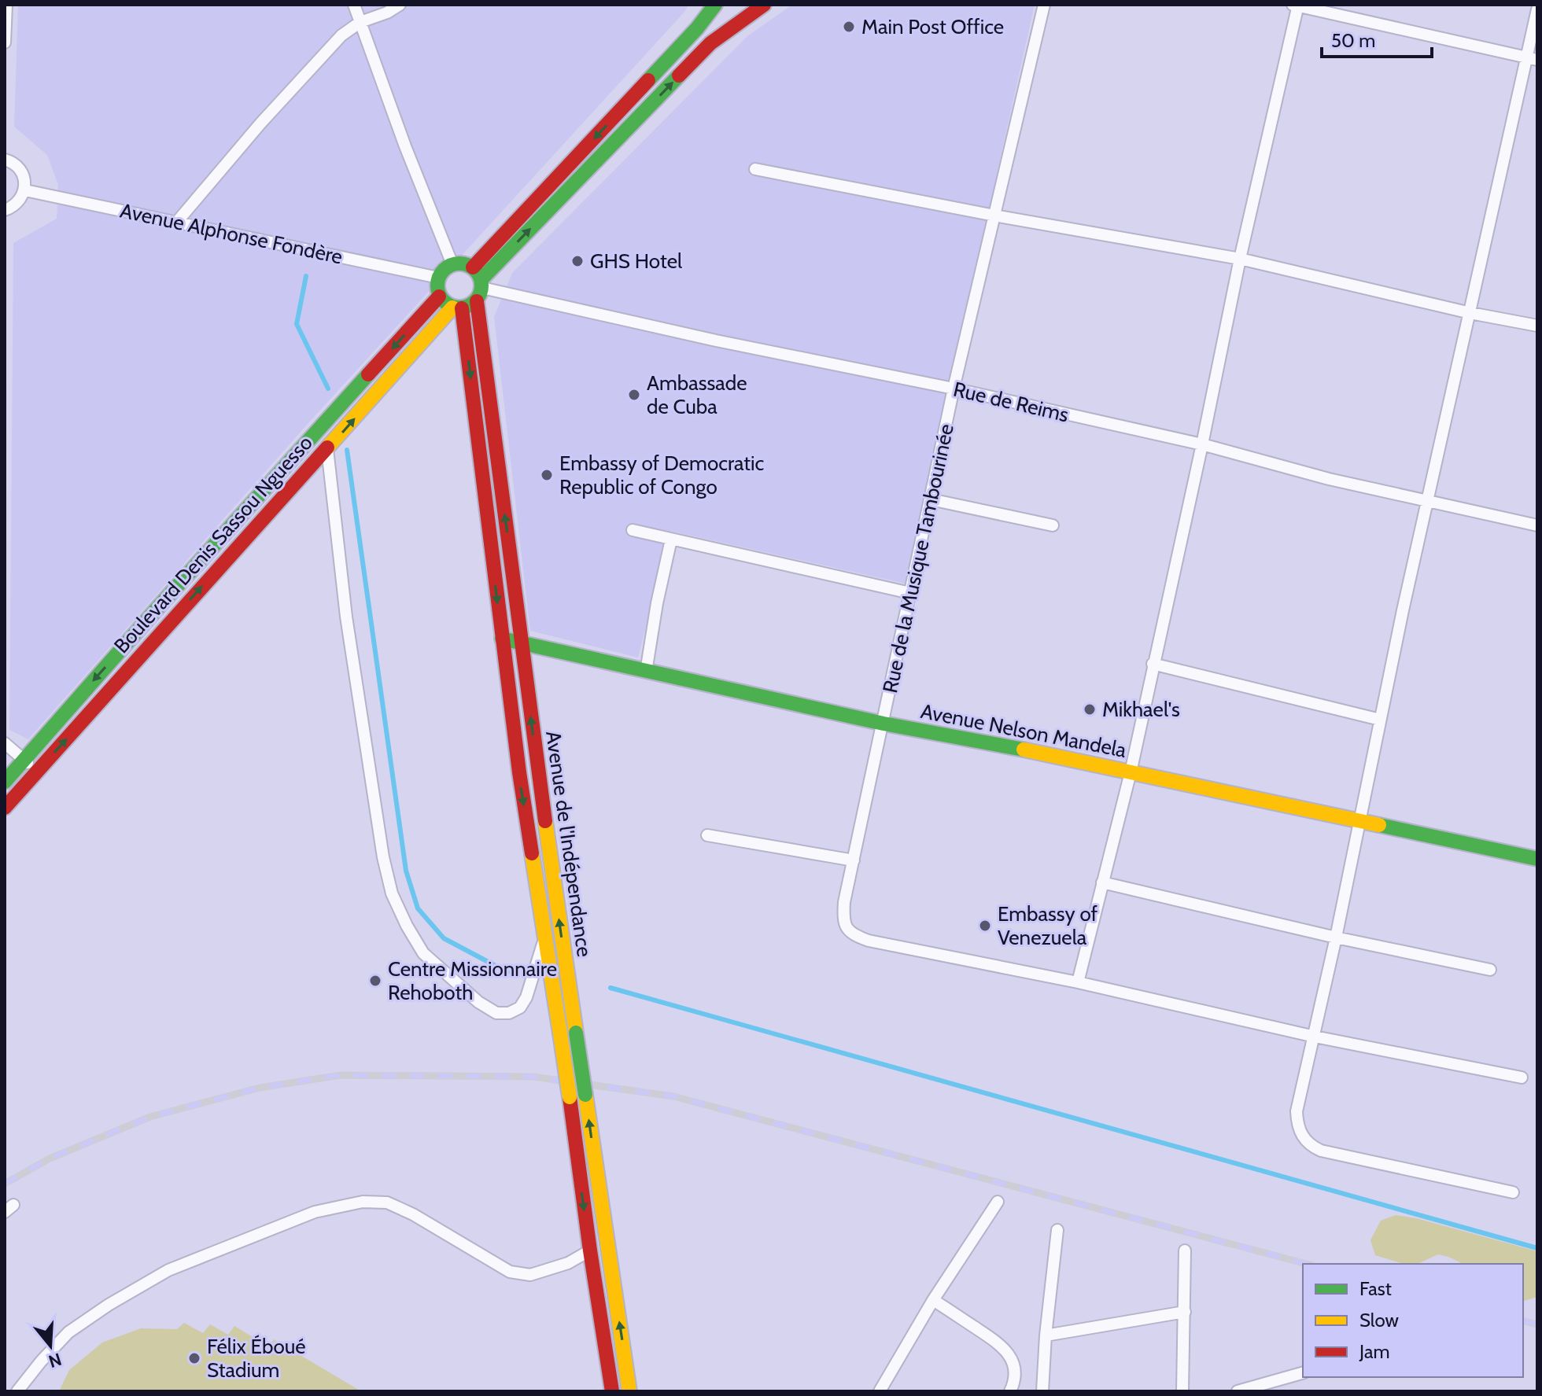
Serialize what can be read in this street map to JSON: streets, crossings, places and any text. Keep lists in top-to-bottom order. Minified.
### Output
{"streets":{"main road":["Boulevard Denis Sassou Nguesso","Avenue Nelson Mandela","Avenue de l'Indépendance"],"street":["Avenue Alphonse Fondère","Rue de Reims","Rue de la Musique Tambourinée"]},"crossings":[["Avenue Alphonse Fondère","Rue de Reims"],["Avenue Alphonse Fondère","Boulevard Denis Sassou Nguesso"],["Avenue Alphonse Fondère","Avenue de l'Indépendance"],["Rue de Reims","Boulevard Denis Sassou Nguesso"],["Rue de Reims","Rue de la Musique Tambourinée"],["Rue de Reims","Avenue de l'Indépendance"],["Boulevard Denis Sassou Nguesso","Avenue de l'Indépendance"],["Rue de la Musique Tambourinée","Avenue Nelson Mandela"],["Avenue Nelson Mandela","Avenue de l'Indépendance"]],"places":["Main Post Office","GHS Hotel","Ambassade de Cuba","Embassy of Democratic Republic of Congo","Mikhael's","Embassy of Venezuela","Centre Missionnaire Rehoboth","Félix Éboué Stadium"],"legend":["Fast","Slow","Jam"],"scale_bar":"50 m","north":"bottom"}
